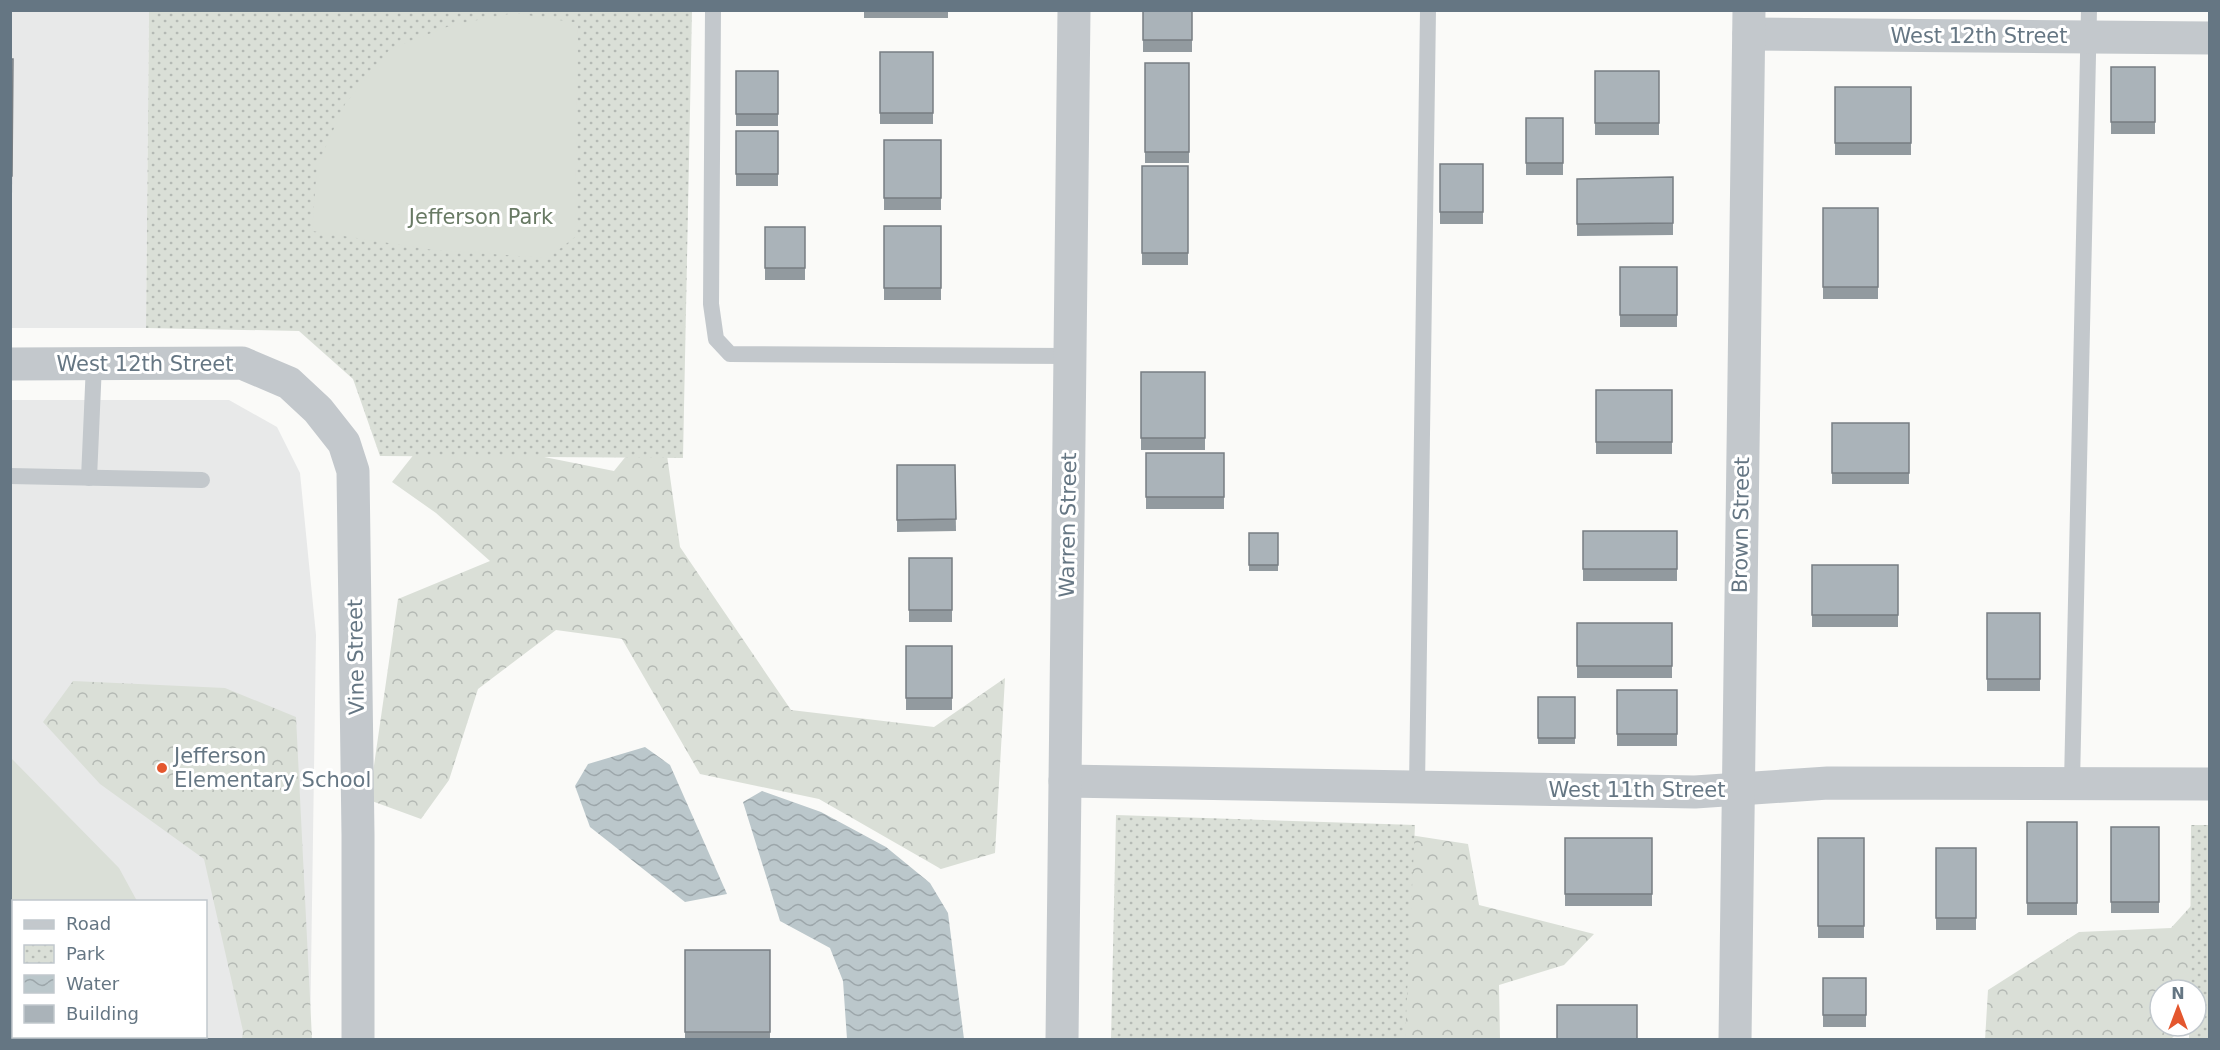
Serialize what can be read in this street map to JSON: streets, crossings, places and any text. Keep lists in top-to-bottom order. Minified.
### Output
{"streets":{"street":["West 12th Street","Warren Street","Brown Street","Vine Street","West 11th Street"]},"crossings":[["West 12th Street","Brown Street"],["West 12th Street","Vine Street"],["Warren Street","West 11th Street"],["Brown Street","West 11th Street"]],"parks":["Jefferson Park"],"places":["Jefferson Elementary School"],"legend":["Road","Park","Water","Building"],"north":"top"}
